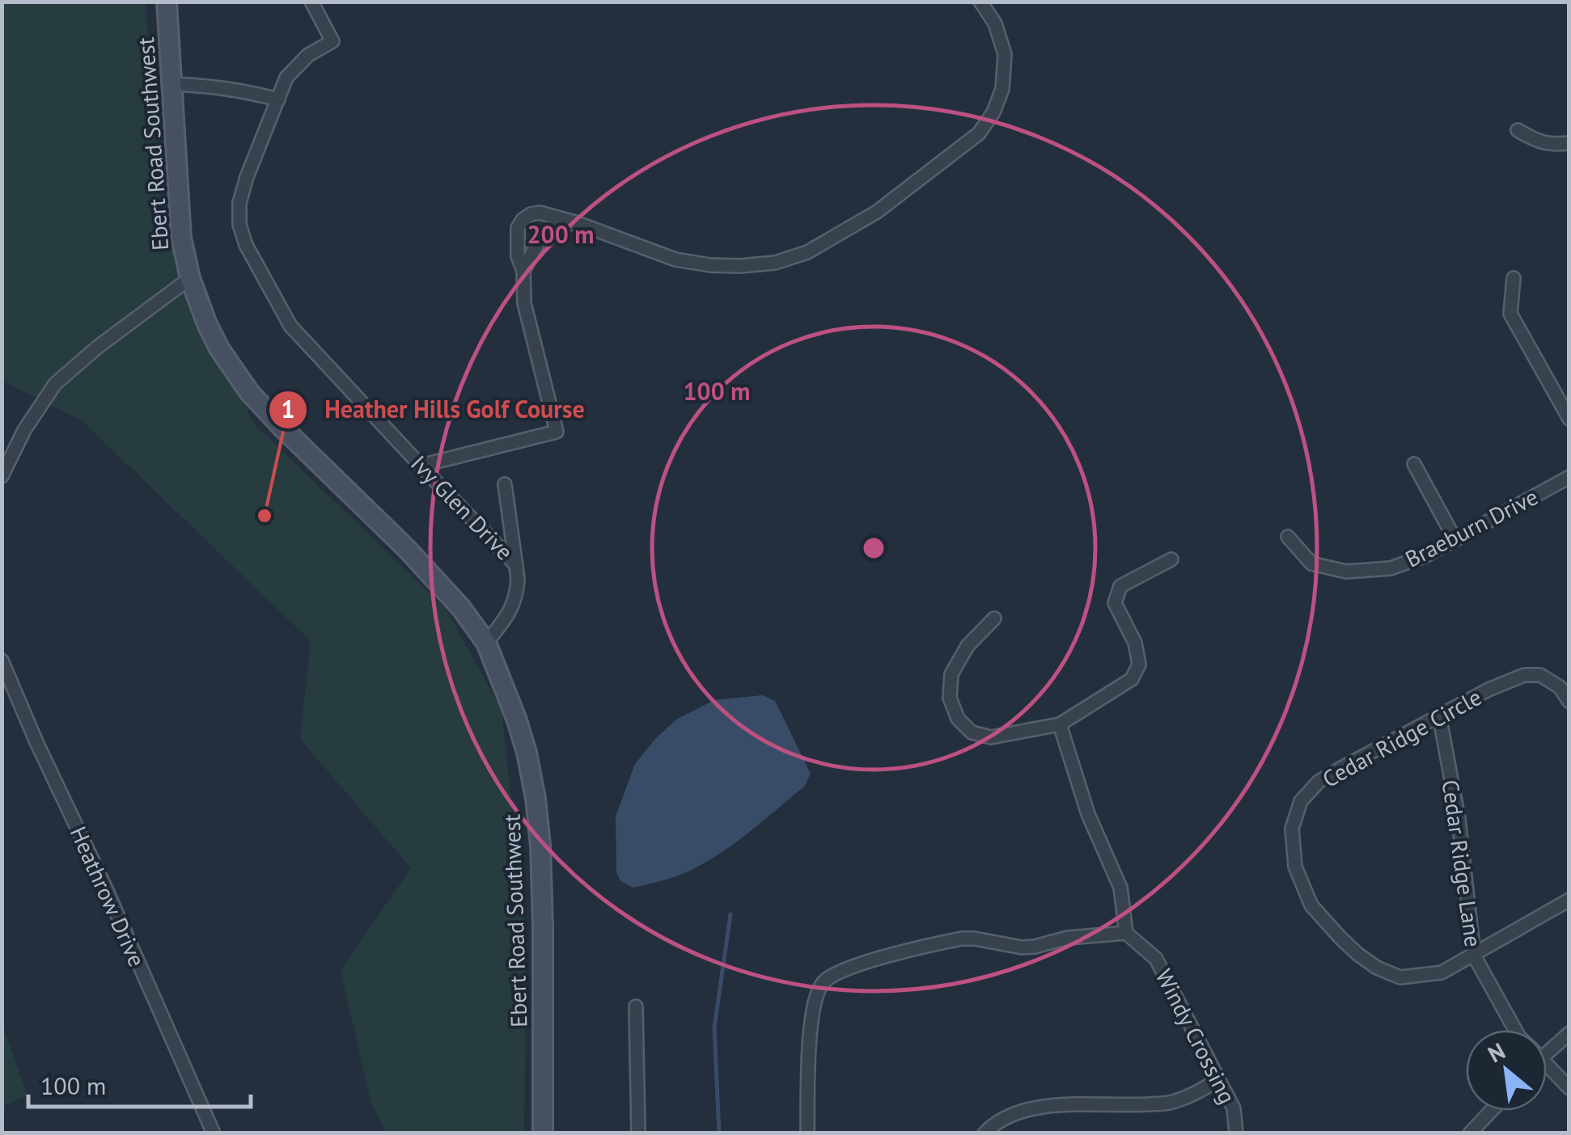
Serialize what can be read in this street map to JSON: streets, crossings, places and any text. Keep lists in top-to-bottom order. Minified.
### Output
{"streets":{"main road":["Ebert Road Southwest"],"street":["Ivy Glen Drive","Braeburn Drive","Cedar Ridge Circle","Cedar Ridge Lane","Heathrow Drive","Windy Crossing"]},"crossings":[["Cedar Ridge Circle","Cedar Ridge Lane"]],"places":["Heather Hills Golf Course"],"scale_bar":"100 m","north":"top left","rings":["200 m","100 m"]}
